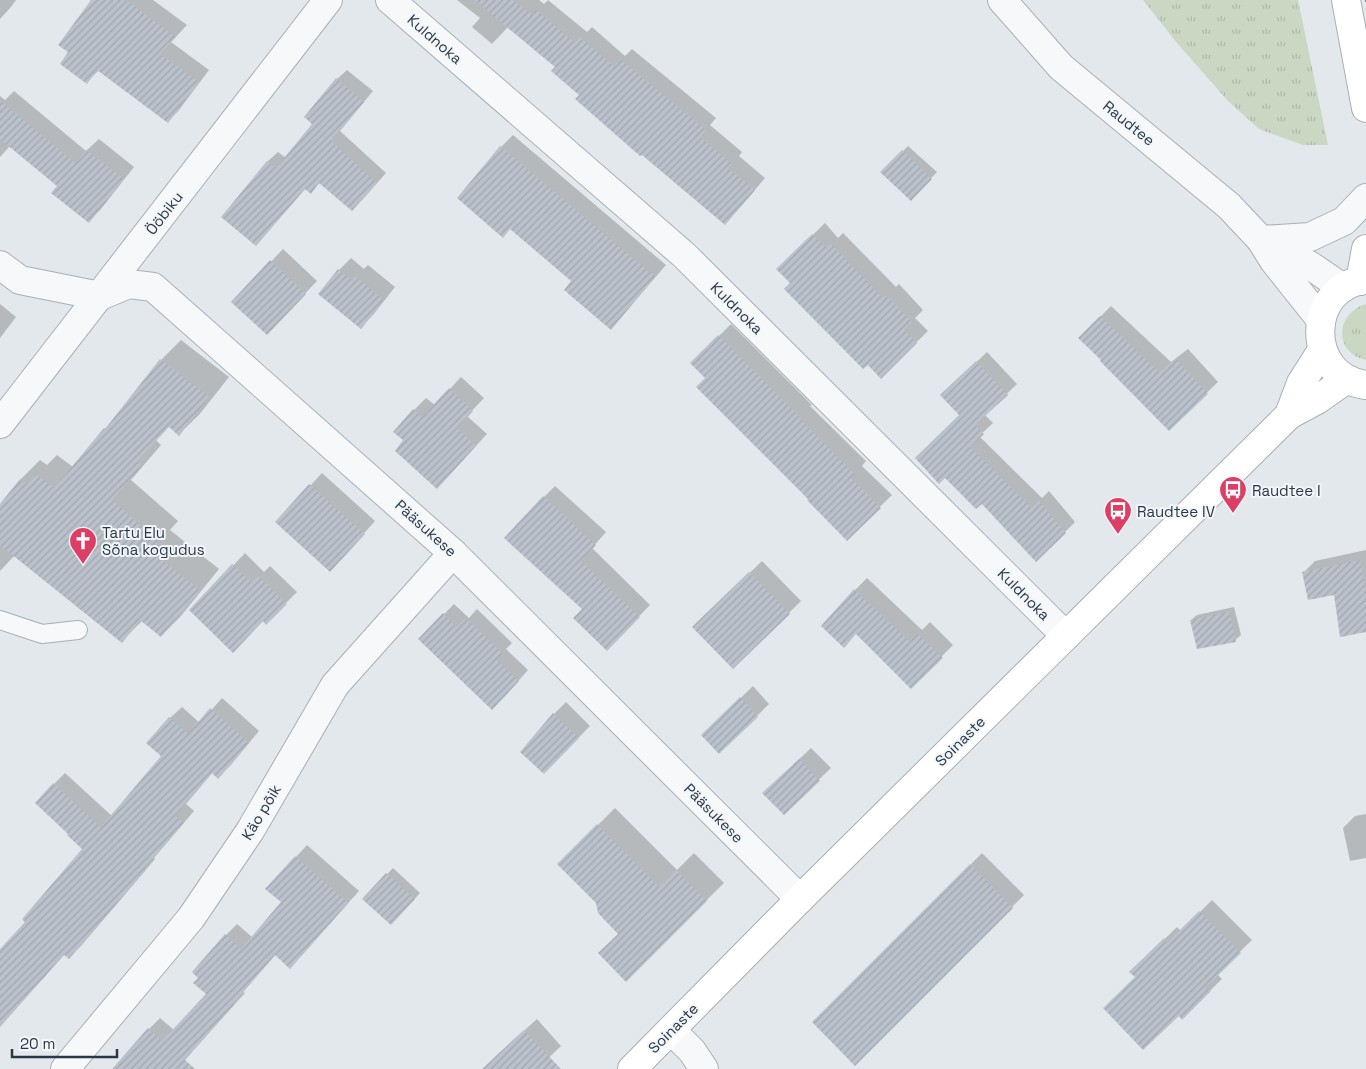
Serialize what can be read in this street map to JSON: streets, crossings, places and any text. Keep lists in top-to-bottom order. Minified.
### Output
{"streets":{"street":["Kuldnoka","Raudtee","Ööbiku","Pääsukese","Soinaste","Käo põik"]},"crossings":[["Kuldnoka","Soinaste"],["Ööbiku","Pääsukese"],["Pääsukese","Soinaste"],["Pääsukese","Käo põik"]],"places":{"bus stop":["Raudtee I","Raudtee IV"],"church":["Tartu Elu Sõna kogudus"]},"scale_bar":"20 m"}
